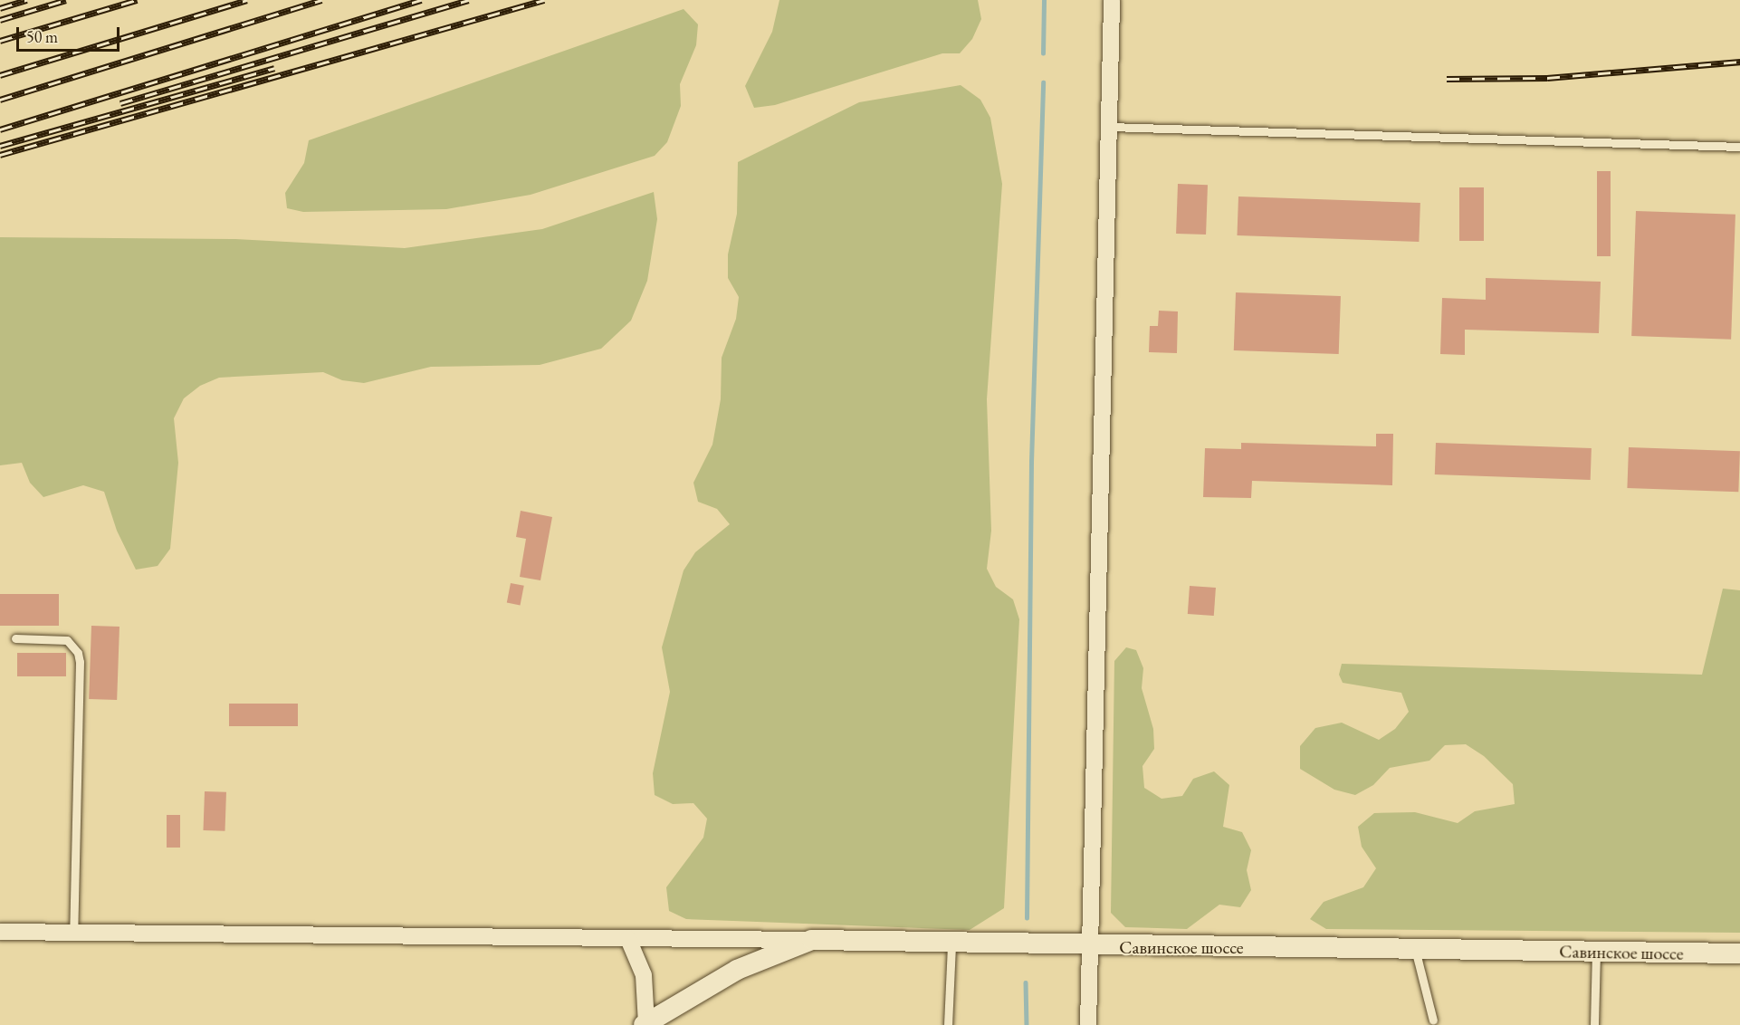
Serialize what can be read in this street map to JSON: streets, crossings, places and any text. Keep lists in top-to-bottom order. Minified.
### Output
{"streets":{"street":["Савинское шоссе"]},"scale_bar":"50 m"}
